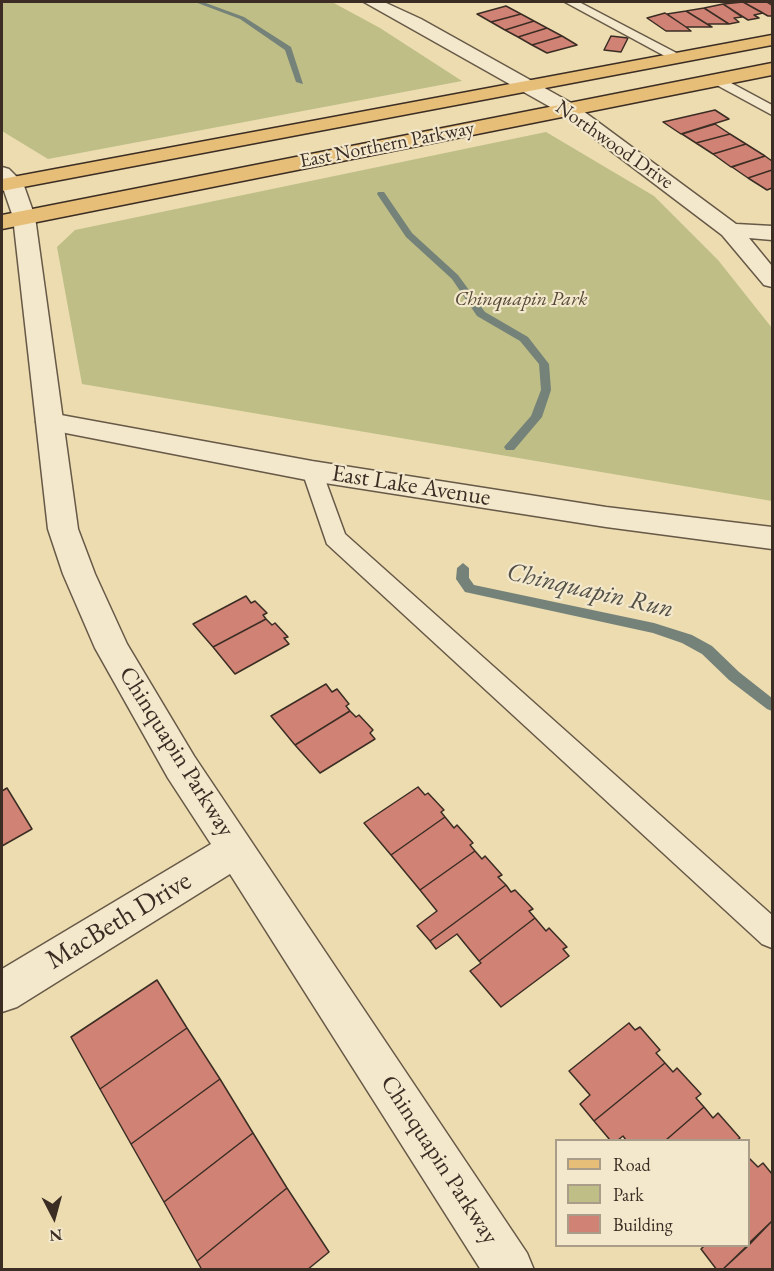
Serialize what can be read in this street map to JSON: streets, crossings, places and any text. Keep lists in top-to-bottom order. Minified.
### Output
{"streets":{"main road":["East Northern Parkway"],"street":["Northwood Drive","East Lake Avenue","Chinquapin Parkway","MacBeth Drive"]},"crossings":[["East Northern Parkway","Northwood Drive"],["East Northern Parkway","Chinquapin Parkway"],["East Lake Avenue","Chinquapin Parkway"],["Chinquapin Parkway","MacBeth Drive"]],"water":["Chinquapin Run"],"parks":["Chinquapin Park"],"legend":["Road","Park","Building"],"north":"bottom"}
